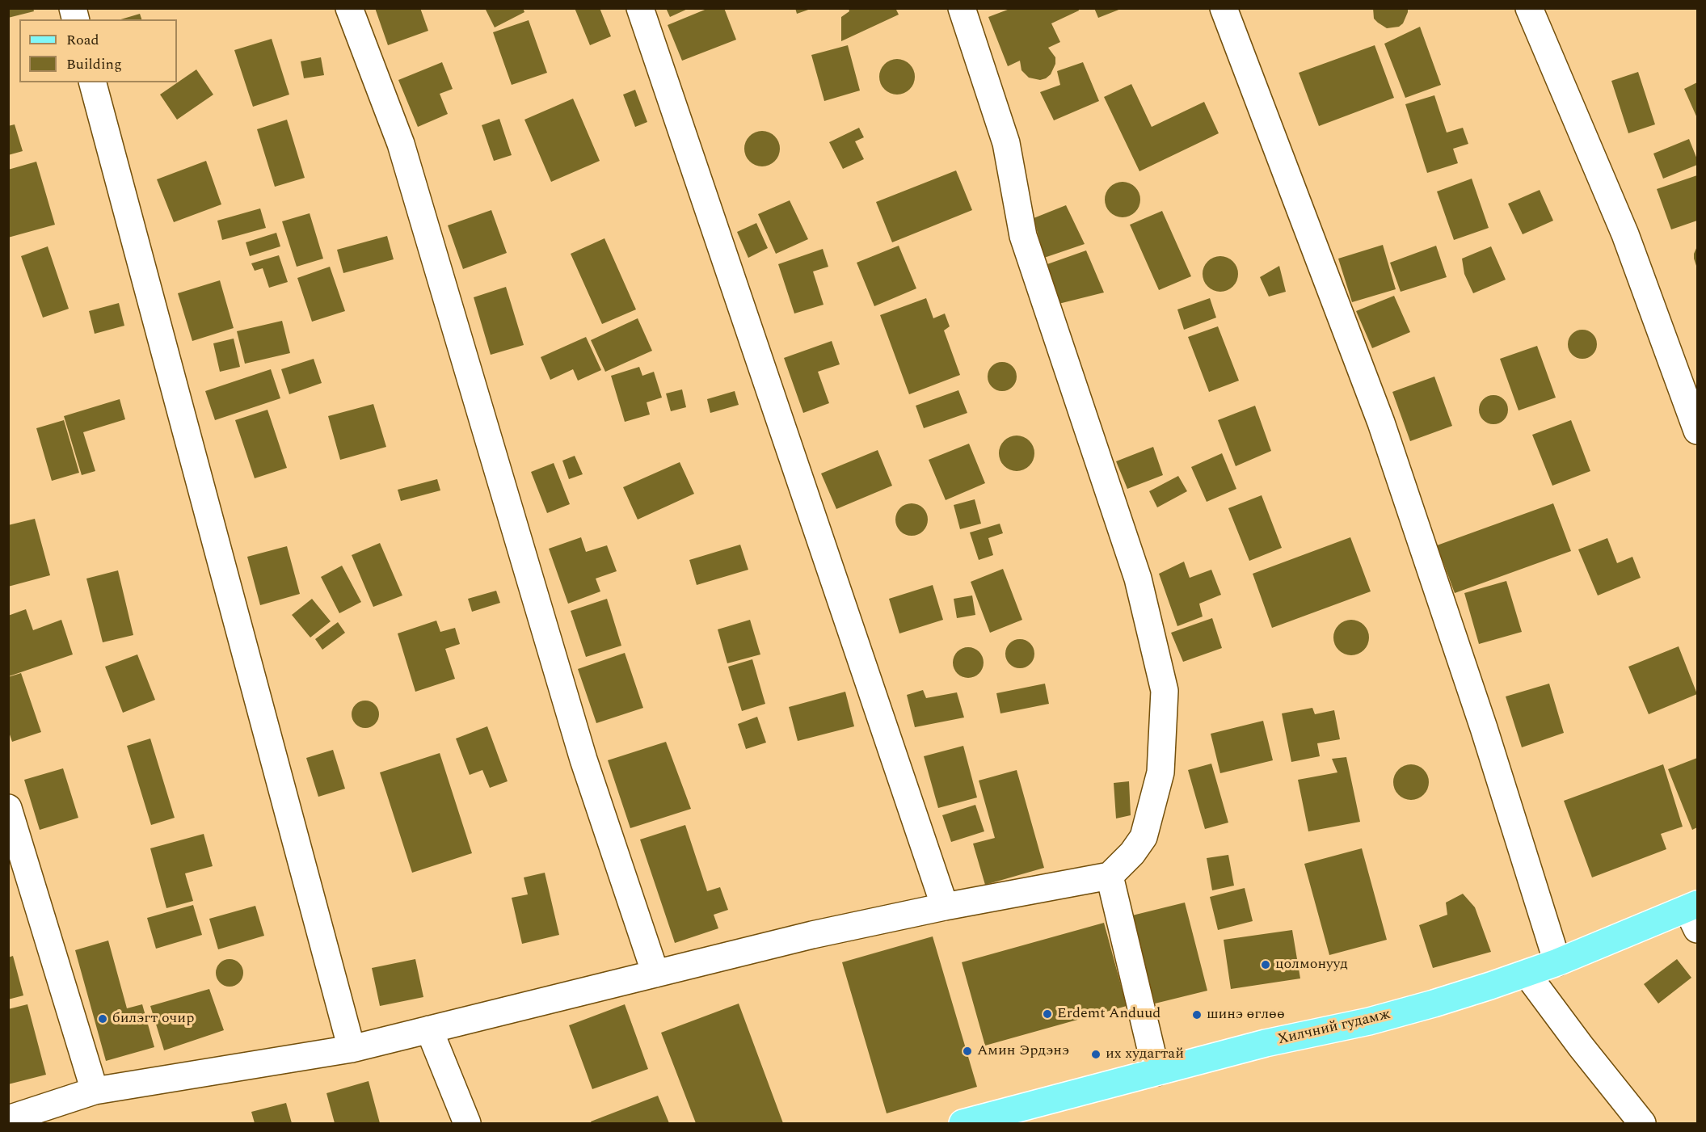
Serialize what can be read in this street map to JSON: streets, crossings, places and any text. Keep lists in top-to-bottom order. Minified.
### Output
{"streets":{"main road":["Хилчний гудамж"]},"places":["цолмонууд","Erdemt Anduud","шинэ өглөө","билэгт очир","Амин Эрдэнэ","их худагтай"],"legend":["Road","Building"]}
